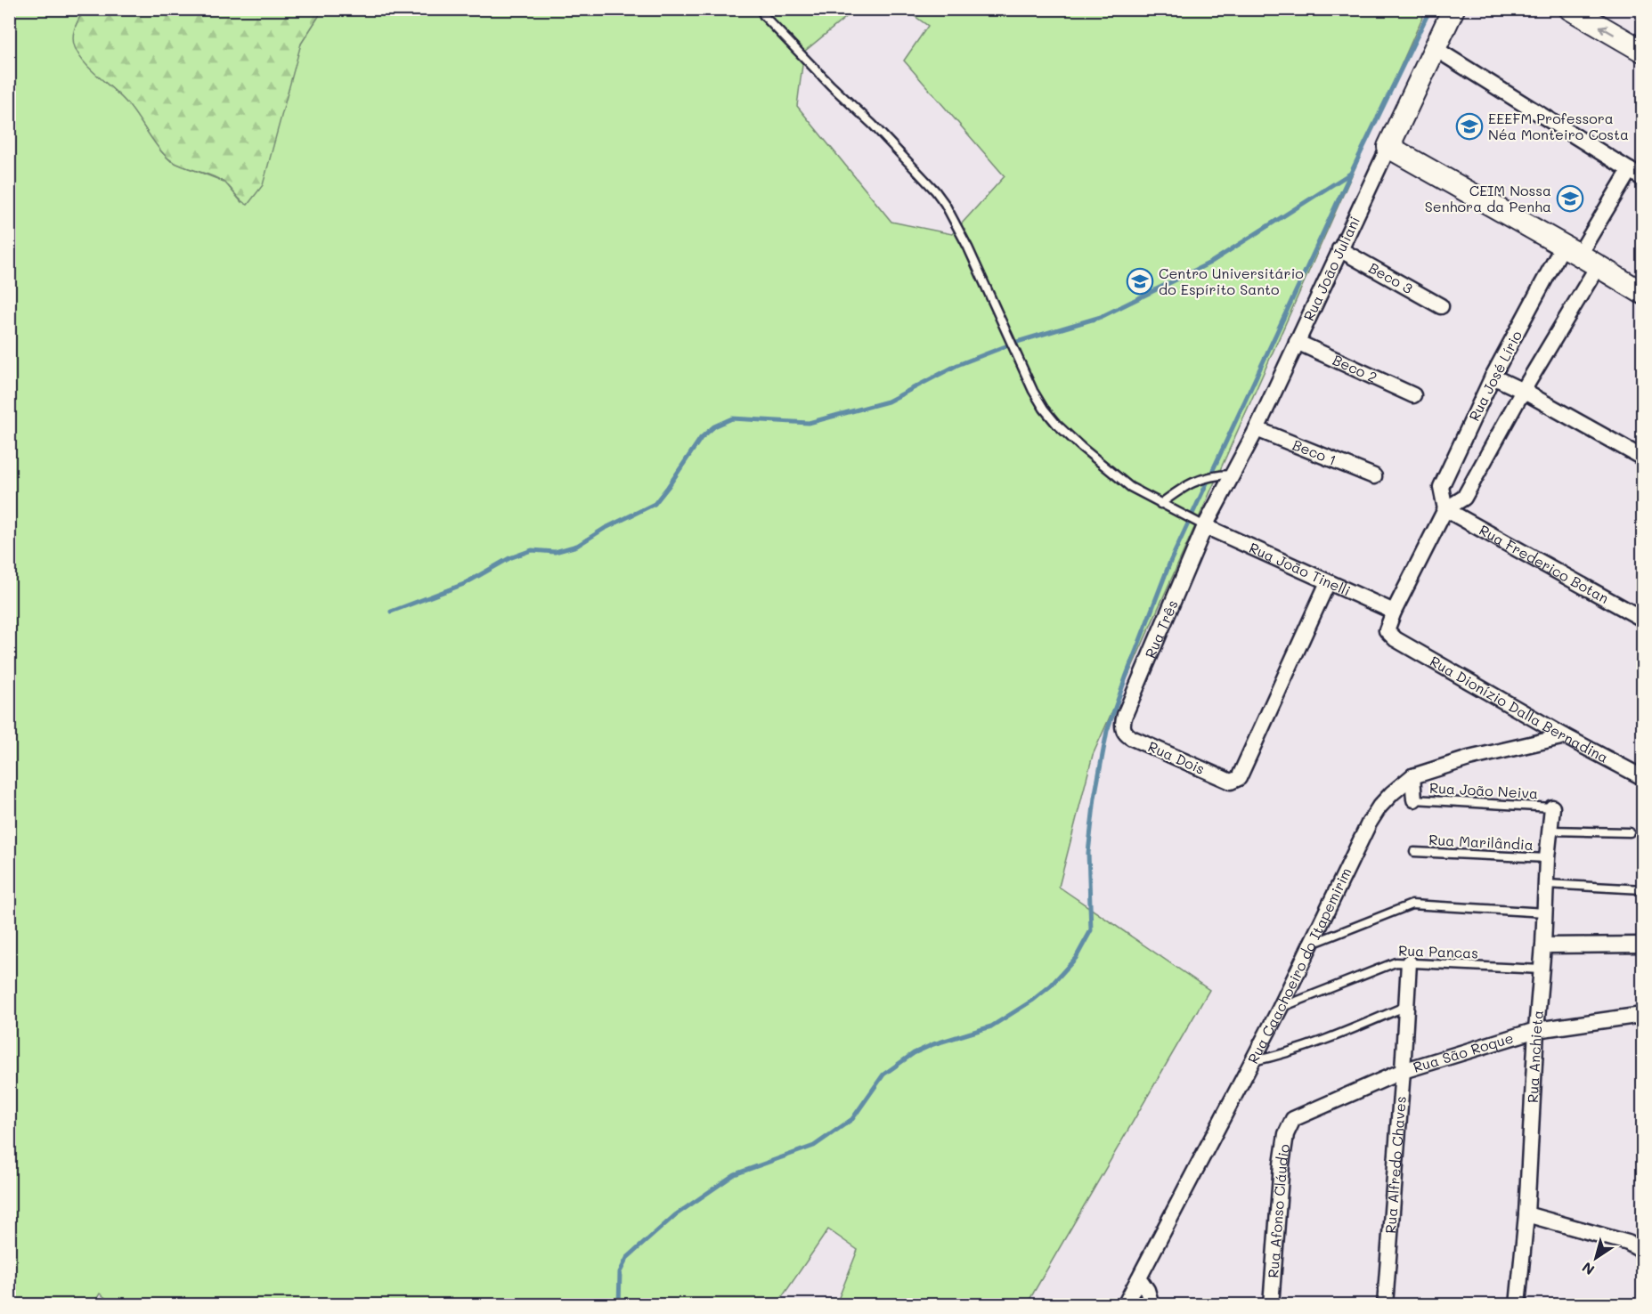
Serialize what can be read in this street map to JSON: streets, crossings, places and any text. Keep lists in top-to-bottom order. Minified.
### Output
{"streets":{"main road":["Rua João Juliani"],"street":["Beco 3","Beco 2","Rua José Lírio","Beco 1","Rua Frederico Botan","Rua João Tinelli","Rua Três","Rua Dionízio Dalla Bernadina","Rua Dois","Rua Caachoeiro do Itapemirim","Rua São Roque","Rua Anchieta","Rua Alfredo Chaves","Rua Afonso Cláudio"],"lane":["Rua João Neiva","Rua Marilândia","Rua Pancas"]},"crossings":[["Rua João Juliani","Beco 3"],["Rua João Juliani","Beco 2"],["Rua João Juliani","Beco 1"],["Rua João Juliani","Rua João Tinelli"],["Rua João Juliani","Rua Três"],["Rua José Lírio","Rua Frederico Botan"],["Rua José Lírio","Rua João Tinelli"],["Rua José Lírio","Rua Dionízio Dalla Bernadina"],["Rua João Tinelli","Rua Três"],["Rua João Tinelli","Rua Dois"],["Rua Três","Rua Dois"],["Rua Dionízio Dalla Bernadina","Rua Caachoeiro do Itapemirim"],["Rua João Neiva","Rua Anchieta"],["Rua Marilândia","Rua Anchieta"],["Rua Pancas","Rua Caachoeiro do Itapemirim"],["Rua Pancas","Rua Anchieta"],["Rua Pancas","Rua Alfredo Chaves"],["Rua São Roque","Rua Anchieta"],["Rua São Roque","Rua Alfredo Chaves"],["Rua São Roque","Rua Afonso Cláudio"]],"places":{"school or university":["EEEFM Professora Néa Monteiro Costa","CEIM Nossa Senhora da Penha","Centro Universitário do Espírito Santo"]},"north":"bottom left"}
